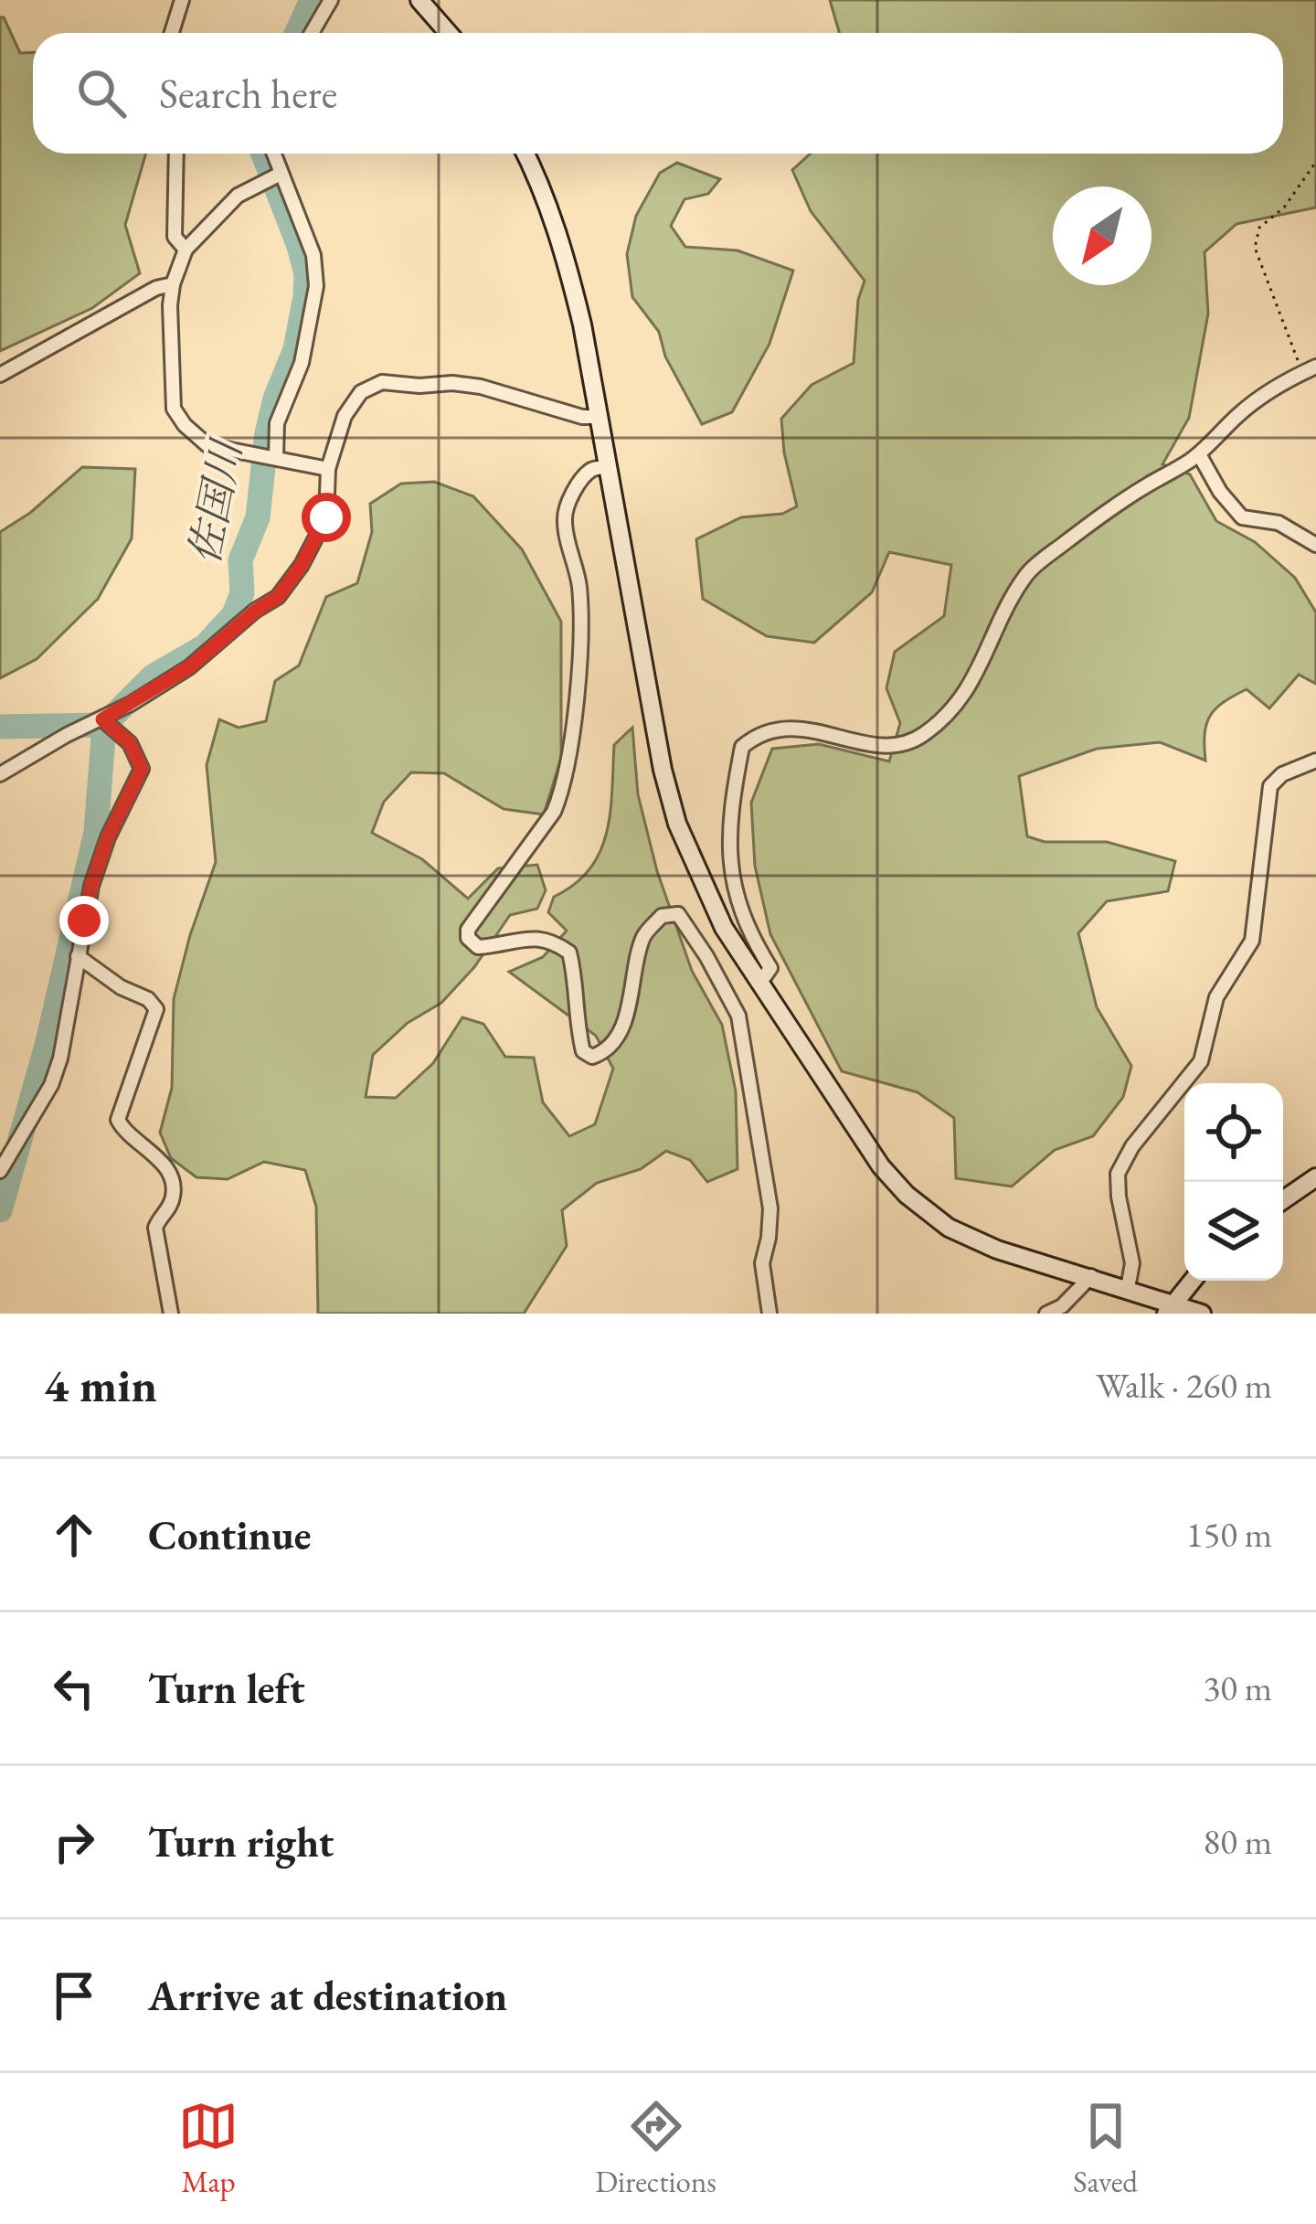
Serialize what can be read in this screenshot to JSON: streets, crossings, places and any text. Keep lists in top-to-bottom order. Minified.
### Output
{"water":["佐国川"],"north":"bottom left","page":{"search":"Search here","heading":["4 min","Walk · 260 m"],"list":[["Continue","150 m"],["Turn left","30 m"],["Turn right","80 m"],"Arrive at destination"],"nav":["Map","Directions","Saved"]}}
